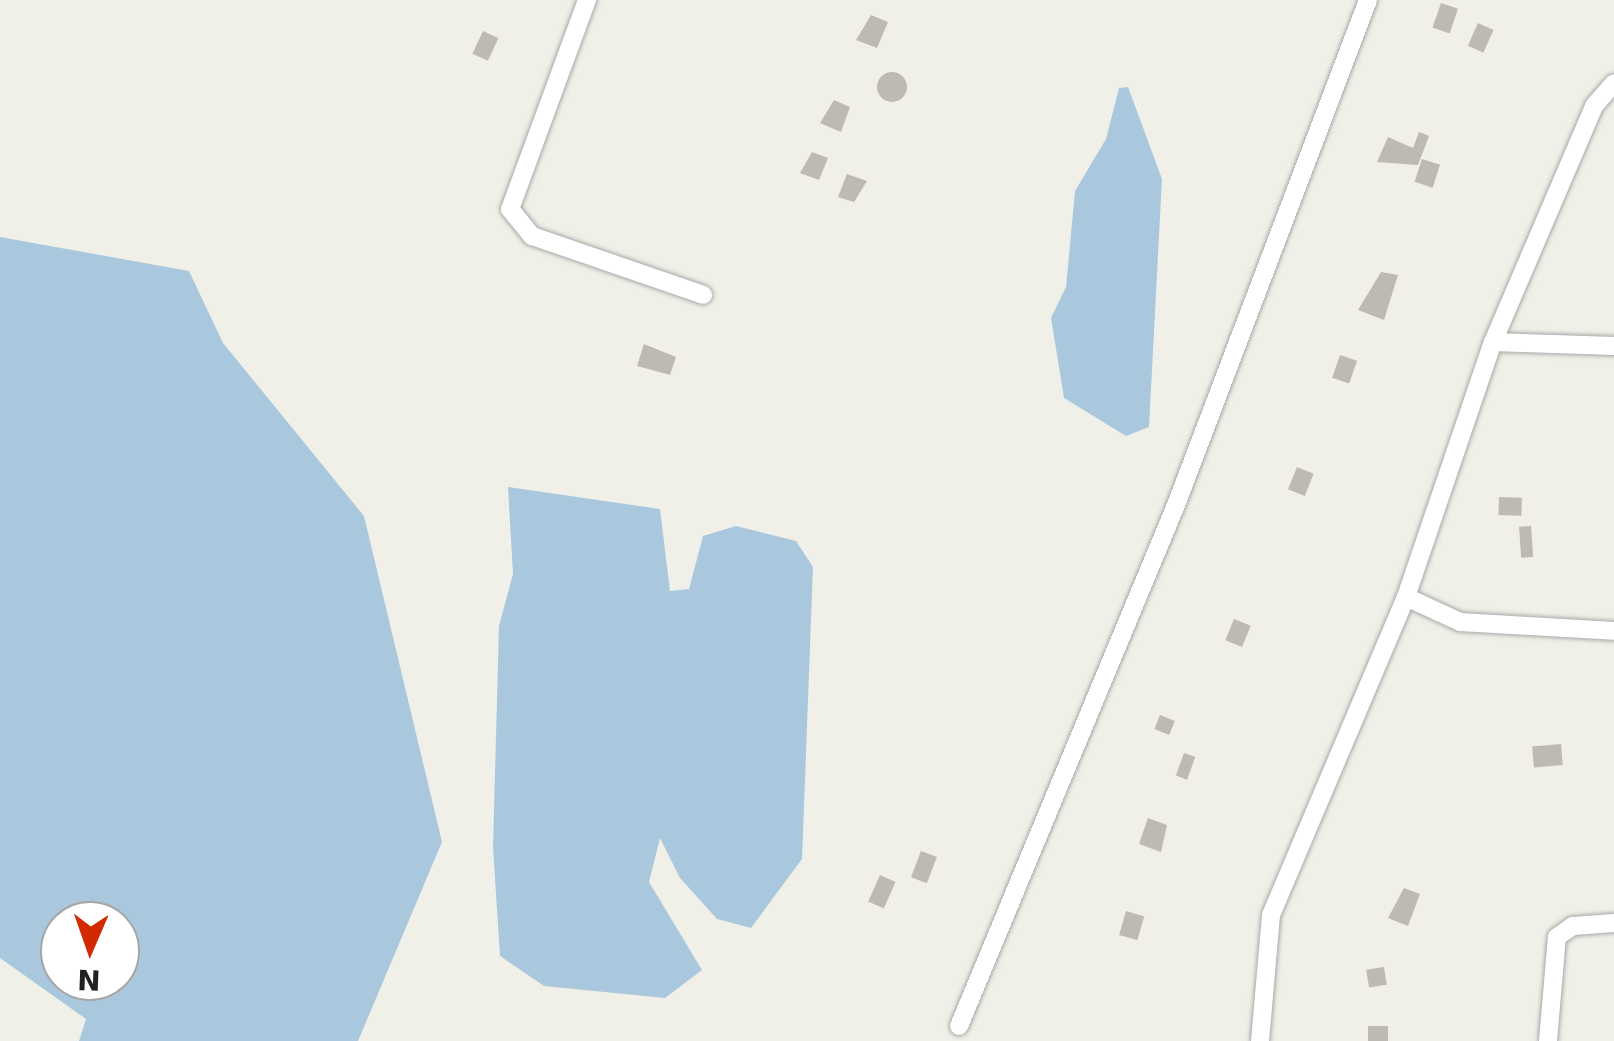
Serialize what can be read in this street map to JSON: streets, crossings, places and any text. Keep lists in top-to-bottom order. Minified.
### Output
{"north":"bottom"}
